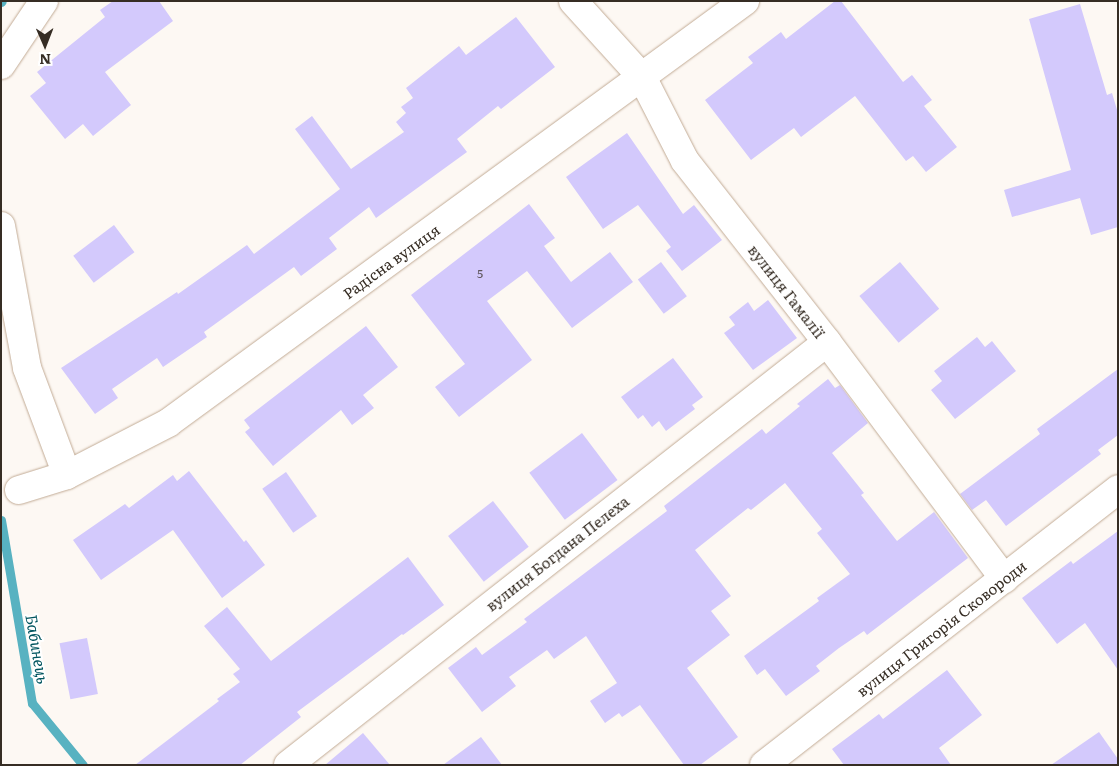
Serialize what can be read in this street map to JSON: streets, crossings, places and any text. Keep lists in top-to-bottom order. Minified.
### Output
{"streets":{"street":["Радісна вулиця","вулиця Гамалії","вулиця Богдана Пелеха","вулиця Григорія Сковороди"]},"crossings":[["Радісна вулиця","вулиця Гамалії"],["вулиця Гамалії","вулиця Богдана Пелеха"],["вулиця Гамалії","вулиця Григорія Сковороди"]],"water":["Бабинець"],"house_numbers":["5"],"north":"bottom"}
